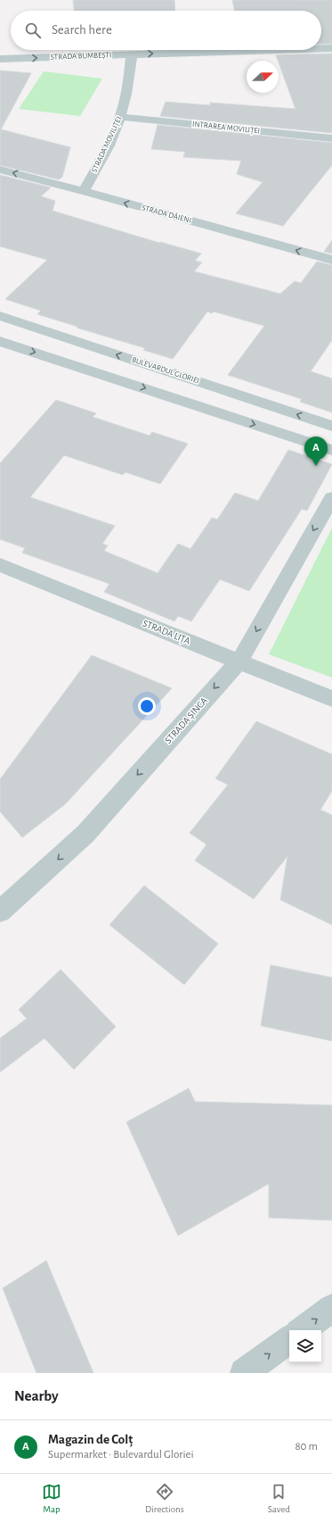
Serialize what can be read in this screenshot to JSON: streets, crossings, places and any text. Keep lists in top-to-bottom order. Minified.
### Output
{"streets":{"street":["STRADA BUMBEȘTI","INTRAREA MOVILIȚEI","STRADA MOVILIȚEI","STRADA DĂIENI","BULEVARDUL GLORIEI","STRADA LIȚA","STRADA ȘINCA"]},"crossings":[["STRADA BUMBEȘTI","STRADA MOVILIȚEI"],["INTRAREA MOVILIȚEI","STRADA MOVILIȚEI"],["STRADA MOVILIȚEI","STRADA DĂIENI"],["STRADA LIȚA","STRADA ȘINCA"]],"one_way":["STRADA BUMBEȘTI","STRADA ȘINCA"],"north":"right","page":{"search":"Search here","pins":"A","heading":"Nearby","list":[{"mark":"A","name":"Magazin de Colț","note":"Supermarket · Bulevardul Gloriei","value":"80 m"}],"nav":["Map","Directions","Saved"]}}
